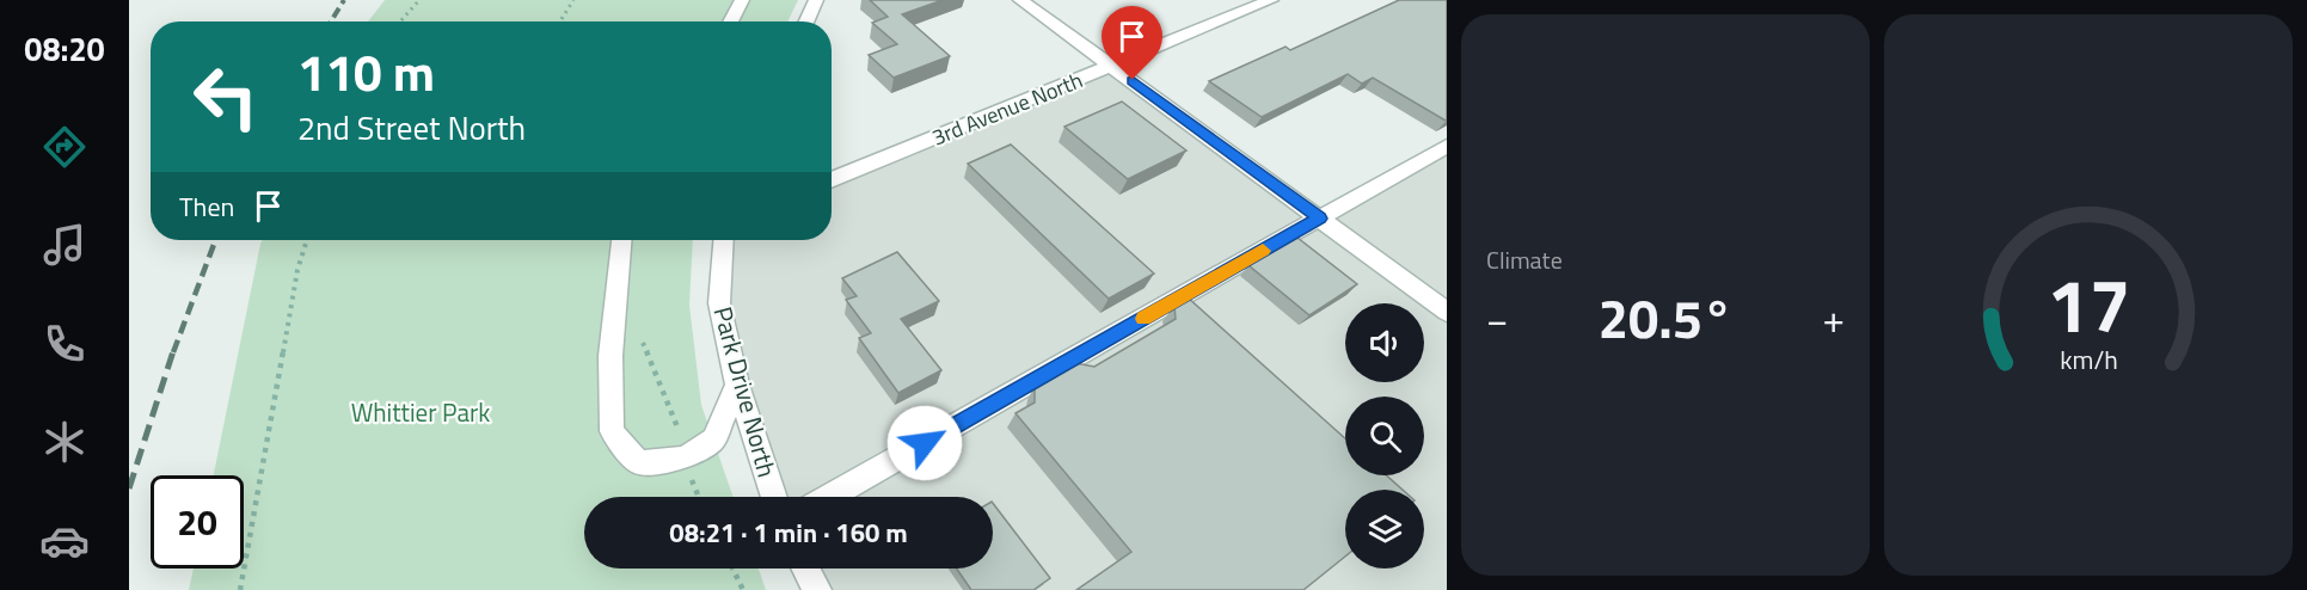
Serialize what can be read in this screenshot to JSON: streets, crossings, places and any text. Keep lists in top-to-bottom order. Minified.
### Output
{"streets":{"street":["3rd Avenue North","Park Drive North"]},"parks":["Whittier Park"],"page":{"tabs":"08:20","tile":"Climate","turn":["110 m","2nd Street North"],"then":"Then","heat":["−","20.5°","+"],"limit":"20","trip":"08:21 · 1 min · 160 m","gauge":["17","km/h"]}}
